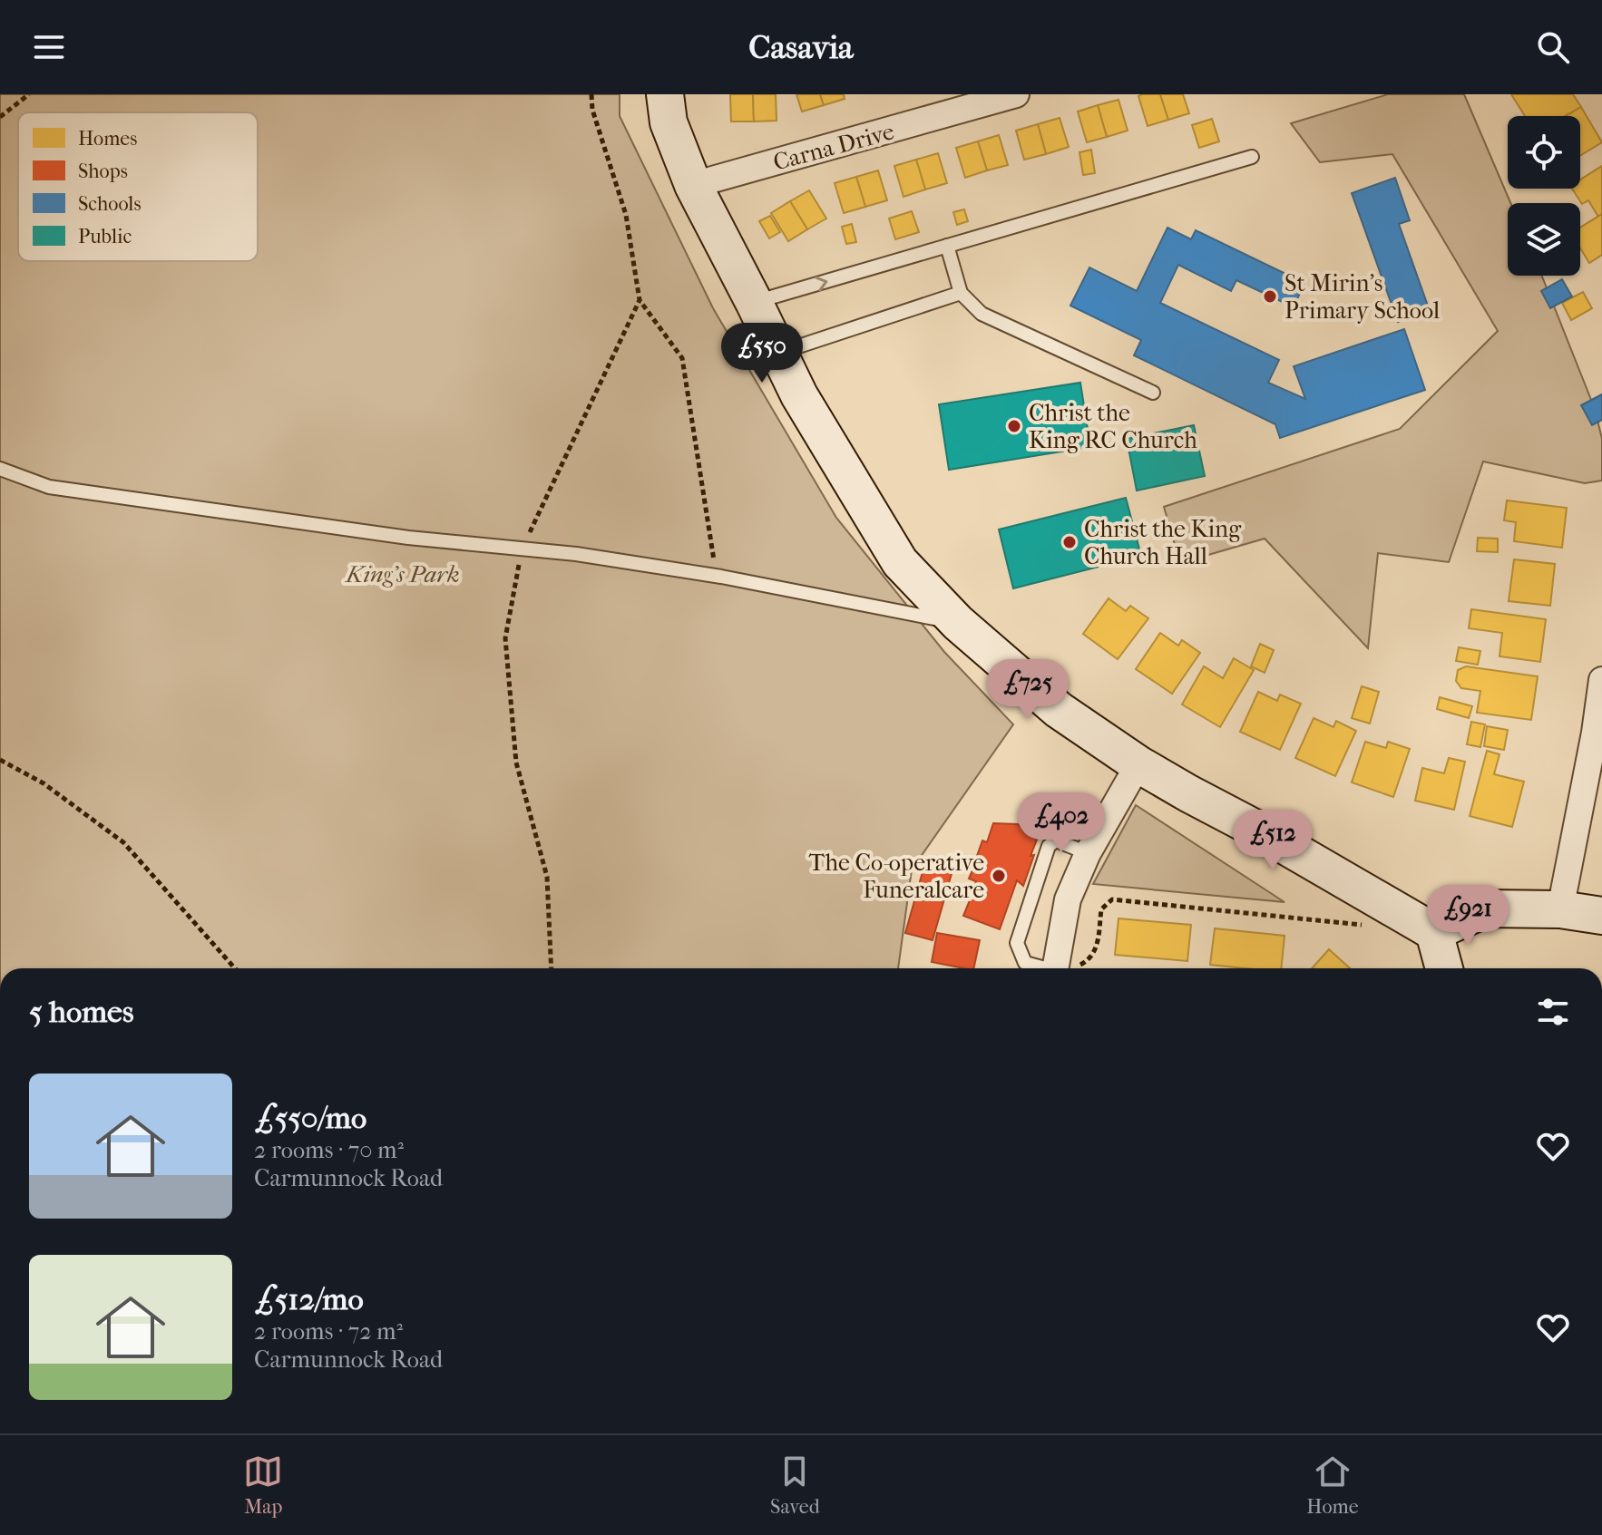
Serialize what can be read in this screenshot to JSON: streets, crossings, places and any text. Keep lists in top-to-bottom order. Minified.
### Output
{"streets":{"street":["Carna Drive"]},"parks":["King's Park"],"places":["St Mirin's Primary School","Christ the King RC Church","Christ the King Church Hall","The Co-operative Funeralcare"],"legend":["Homes","Shops","Schools","Public"],"page":{"header":"Casavia","price":["£550","£725","£402","£512","£921"],"heading":"5 homes","list":[{"name":"£550/mo","note":"2 rooms · 70 m² · Carmunnock Road"},{"name":"£512/mo","note":"2 rooms · 72 m² · Carmunnock Road"}],"tabs":["Map","Saved","Home"]}}
